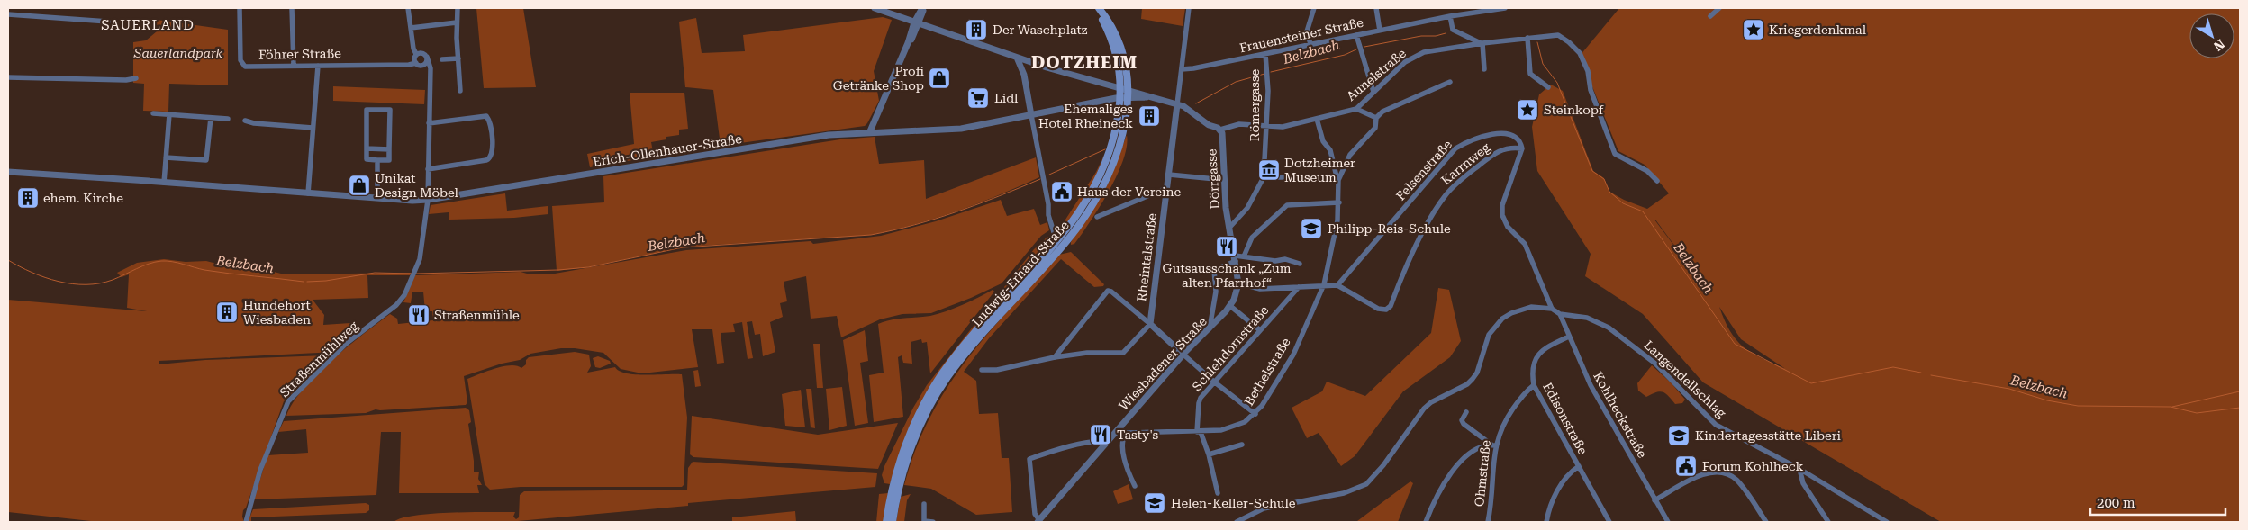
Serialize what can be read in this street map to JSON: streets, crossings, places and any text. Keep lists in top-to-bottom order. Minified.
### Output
{"streets":{"main road":["Ludwig-Erhard-Straße"],"street":["Frauensteiner Straße","Föhrer Straße","Aunelstraße","Römergasse","Erich-Ollenhauer-Straße","Karrnweg","Felsenstraße","Dörrgasse","Rheintalstraße","Schlehdornstraße","Straßenmühlweg","Wiesbadener Straße","Bethelstraße","Langendellschlag","Kohlheckstraße","Edisonstraße","Ohmstraße"]},"crossings":[["Frauensteiner Straße","Römergasse"],["Aunelstraße","Römergasse"],["Aunelstraße","Dörrgasse"],["Römergasse","Dörrgasse"],["Römergasse","Wiesbadener Straße"],["Erich-Ollenhauer-Straße","Ludwig-Erhard-Straße"],["Erich-Ollenhauer-Straße","Straßenmühlweg"],["Karrnweg","Felsenstraße"],["Dörrgasse","Wiesbadener Straße"],["Schlehdornstraße","Bethelstraße"],["Langendellschlag","Kohlheckstraße"],["Kohlheckstraße","Edisonstraße"],["Edisonstraße","Ohmstraße"]],"districts":["SAUERLAND","DOTZHEIM"],"water":["Belzbach"],"parks":["Sauerlandpark"],"places":{"building":["Der Waschplatz","Ehemaliges Hotel Rheineck","ehem. Kirche","Hundehort Wiesbaden"],"place":["Kriegerdenkmal","Steinkopf"],"shop":["Profi Getränke Shop","Unikat Design Möbel"],"supermarket":["Lidl"],"museum":["Dotzheimer Museum"],"public building":["Haus der Vereine","Forum Kohlheck"],"school or university":["Philipp-Reis-Schule","Kindertagesstätte Liberi","Helen-Keller-Schule"],"restaurant":["Gutsausschank „Zum alten Pfarrhof“","Straßenmühle","Tasty's"]},"scale_bar":"200 m","north":"bottom right"}
